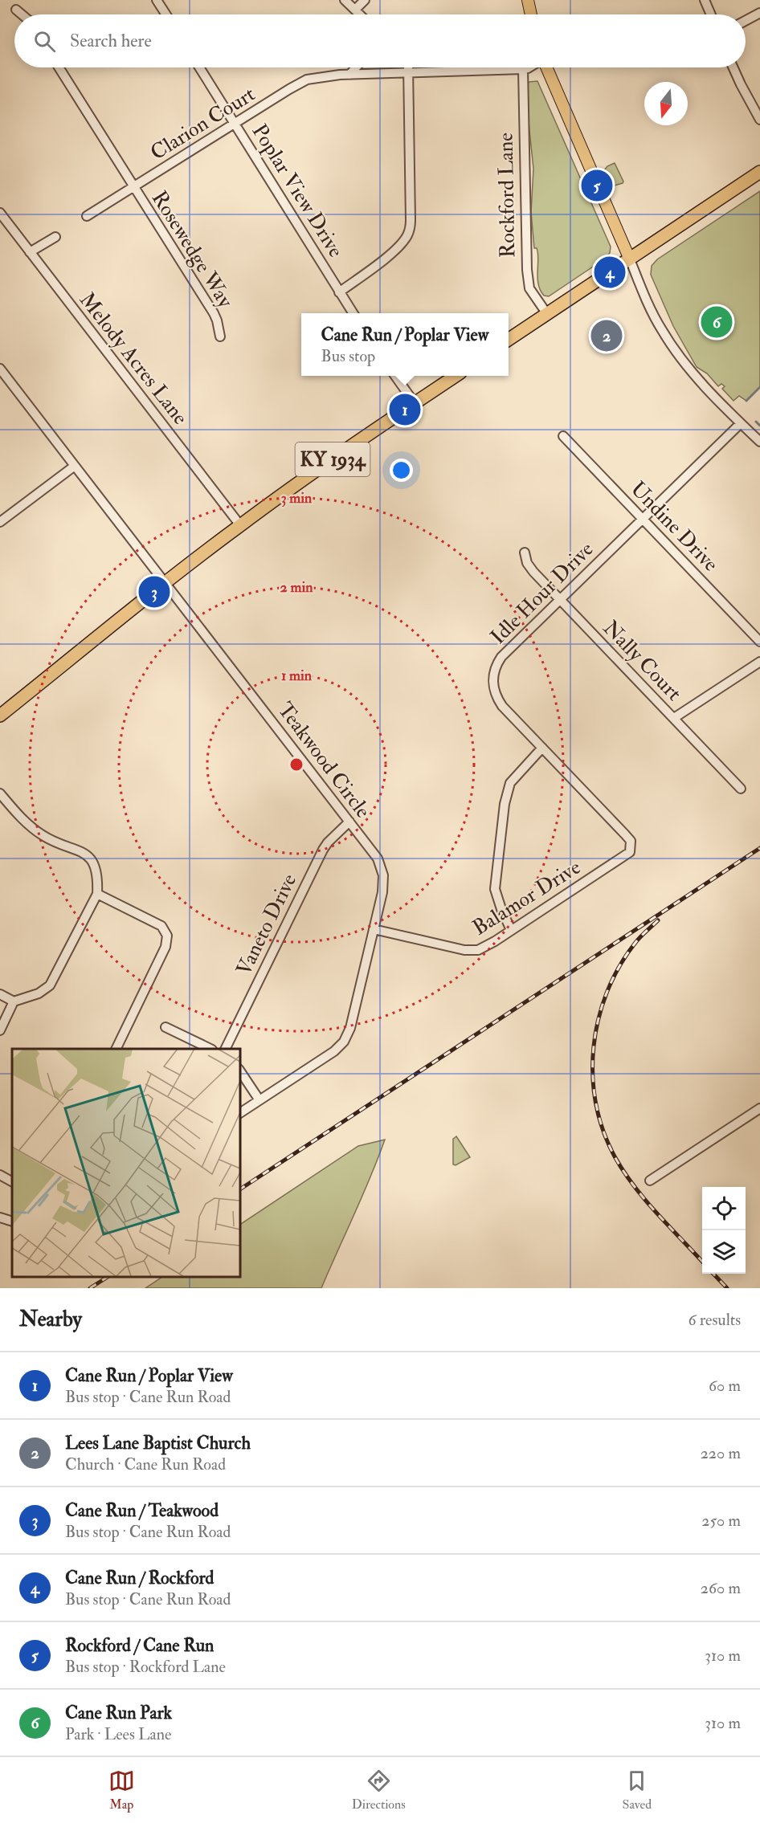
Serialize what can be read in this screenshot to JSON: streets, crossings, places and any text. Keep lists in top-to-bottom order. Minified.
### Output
{"streets":{"highway":["KY 1934"],"street":["Clarion Court","Poplar View Drive","Rockford Lane","Rosewedge Way","Melody Acres Lane","Undine Drive","Idle Hour Drive","Nally Court","Teakwood Circle","Balamor Drive","Vaneto Drive"]},"crossings":[["Clarion Court","Poplar View Drive"],["Clarion Court","Rockford Lane"],["Clarion Court","Rosewedge Way"],["Melody Acres Lane","KY 1934"],["KY 1934","Teakwood Circle"],["Undine Drive","Idle Hour Drive"],["Idle Hour Drive","Nally Court"],["Idle Hour Drive","Balamor Drive"],["Teakwood Circle","Balamor Drive"],["Teakwood Circle","Vaneto Drive"]],"north":"bottom","page":{"search":"Search here","pins":["5","4","6","2","1","3"],"popup":["Cane Run / Poplar View","Bus stop"],"heading":["Nearby","6 results"],"list":[{"mark":"1","name":"Cane Run / Poplar View","note":"Bus stop · Cane Run Road","value":"60 m"},{"mark":"2","name":"Lees Lane Baptist Church","note":"Church · Cane Run Road","value":"220 m"},{"mark":"3","name":"Cane Run / Teakwood","note":"Bus stop · Cane Run Road","value":"250 m"},{"mark":"4","name":"Cane Run / Rockford","note":"Bus stop · Cane Run Road","value":"260 m"},{"mark":"5","name":"Rockford / Cane Run","note":"Bus stop · Rockford Lane","value":"310 m"},{"mark":"6","name":"Cane Run Park","note":"Park · Lees Lane","value":"310 m"}],"nav":["Map","Directions","Saved"]},"rings":["3 min","2 min","1 min"]}
